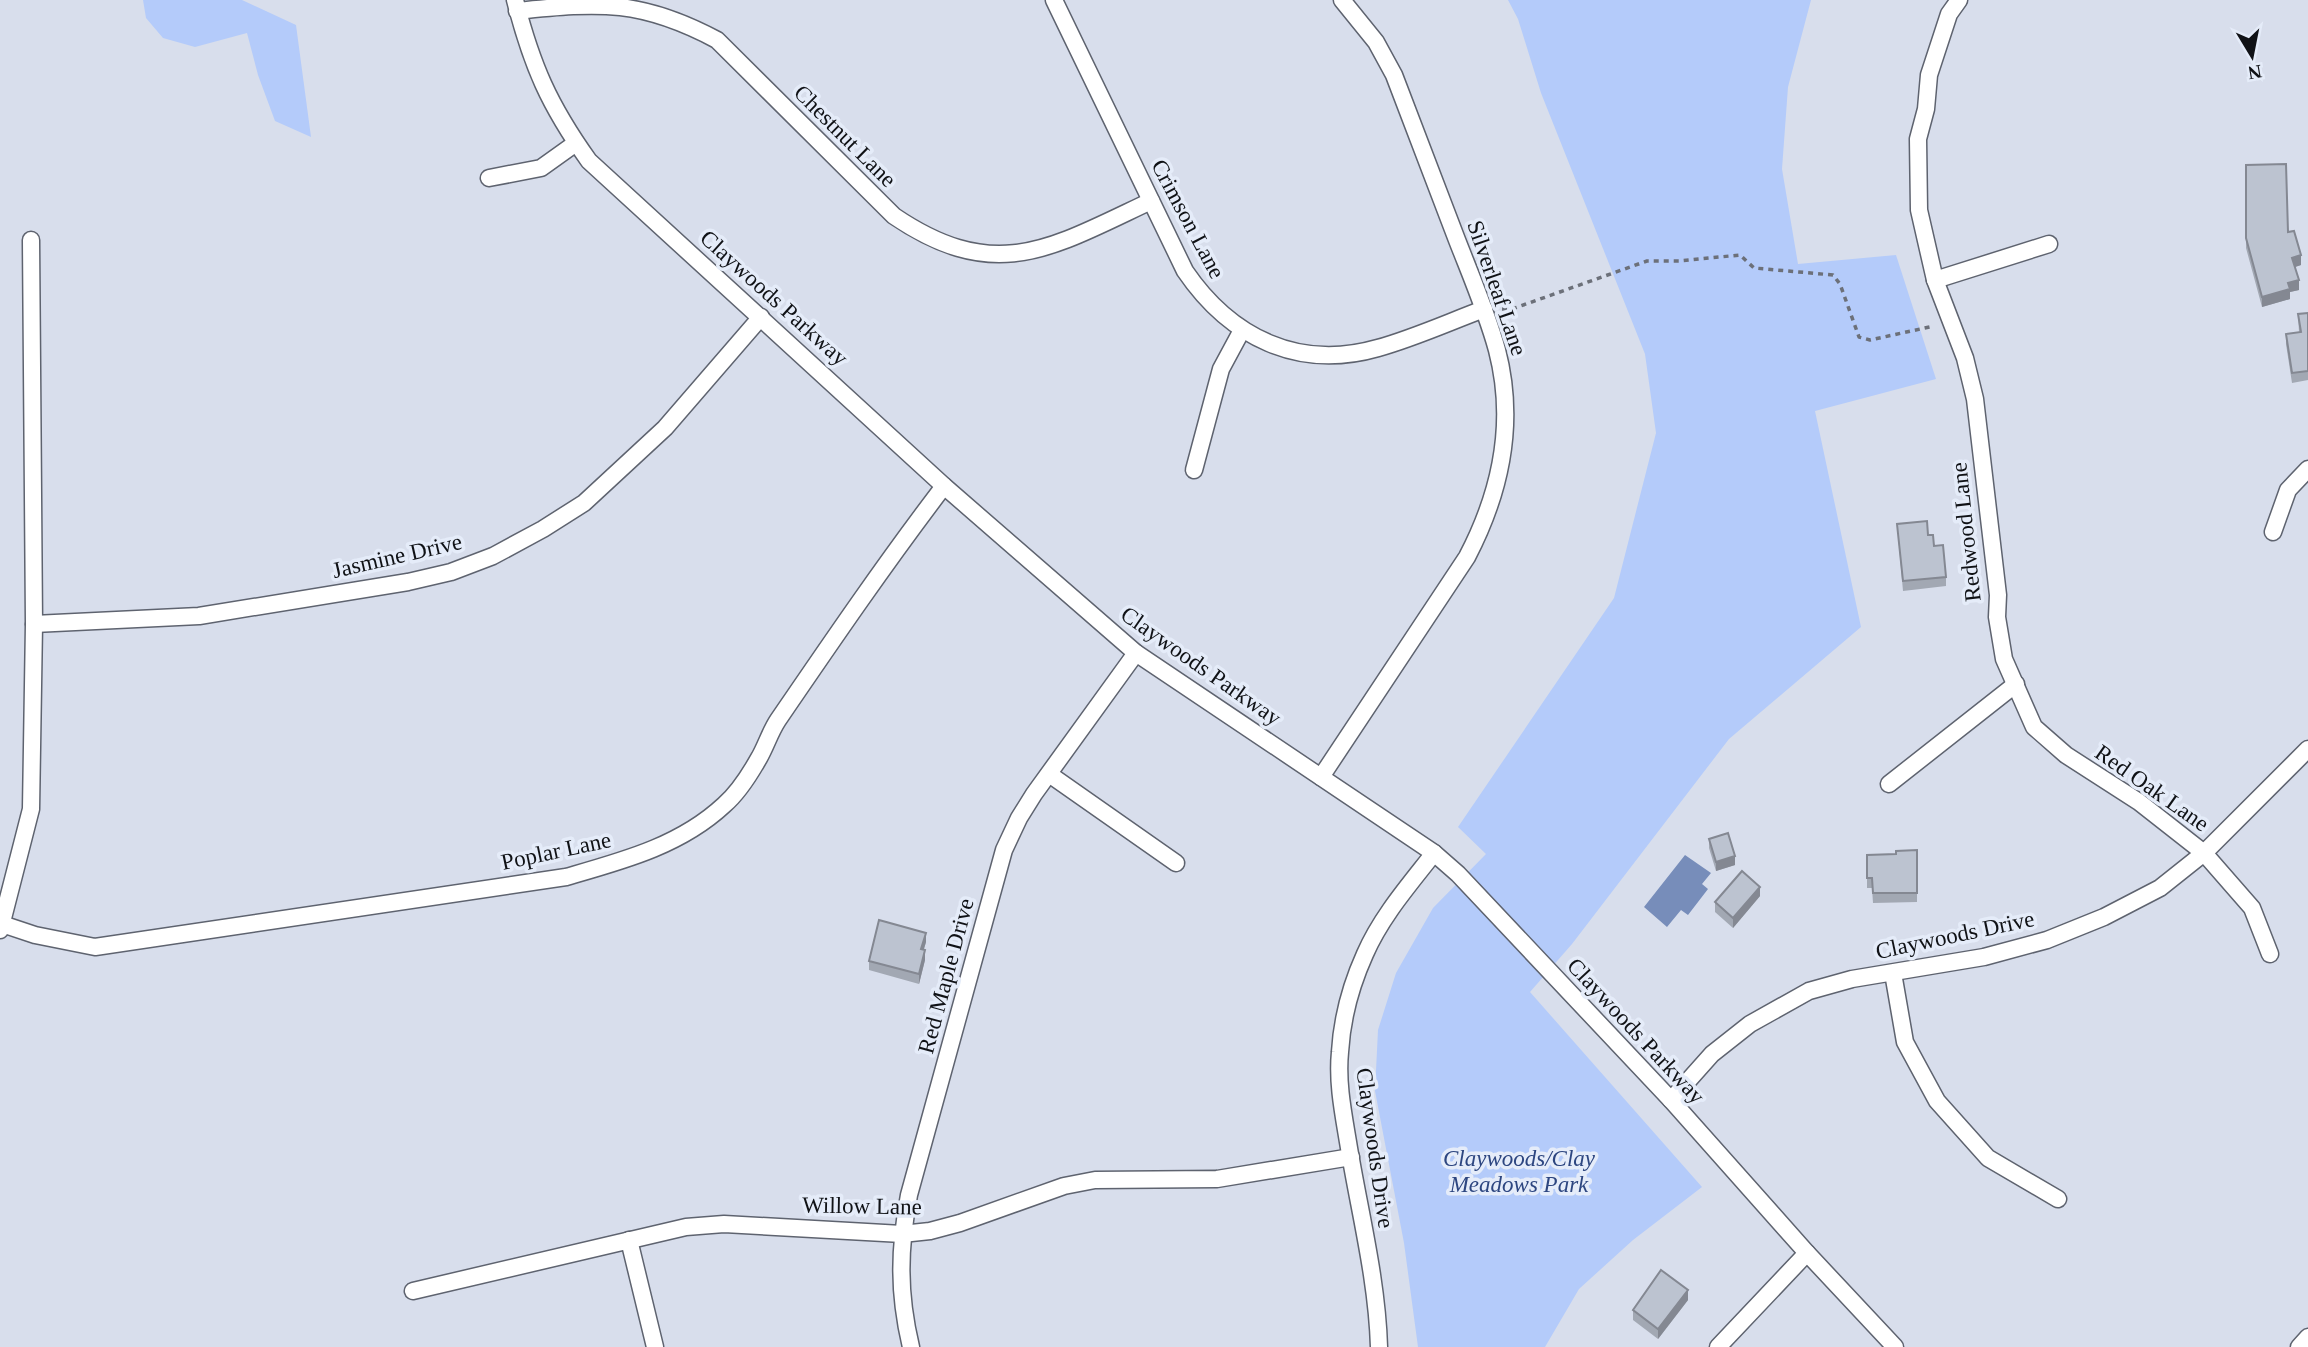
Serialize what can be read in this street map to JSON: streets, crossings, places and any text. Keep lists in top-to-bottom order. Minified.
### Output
{"streets":{"street":["Chestnut Lane","Crimson Lane","Silverleaf Lane","Claywoods Parkway","Redwood Lane","Jasmine Drive","Red Oak Lane","Poplar Lane","Claywoods Drive","Red Maple Drive","Willow Lane"]},"crossings":[["Chestnut Lane","Crimson Lane"],["Chestnut Lane","Claywoods Parkway"],["Crimson Lane","Silverleaf Lane"],["Silverleaf Lane","Claywoods Parkway"],["Claywoods Parkway","Jasmine Drive"],["Claywoods Parkway","Poplar Lane"],["Claywoods Parkway","Claywoods Drive"],["Claywoods Parkway","Red Maple Drive"],["Redwood Lane","Red Oak Lane"],["Red Oak Lane","Claywoods Drive"],["Claywoods Drive","Willow Lane"],["Red Maple Drive","Willow Lane"]],"parks":["Claywoods/Clay Meadows Park"],"north":"bottom"}
